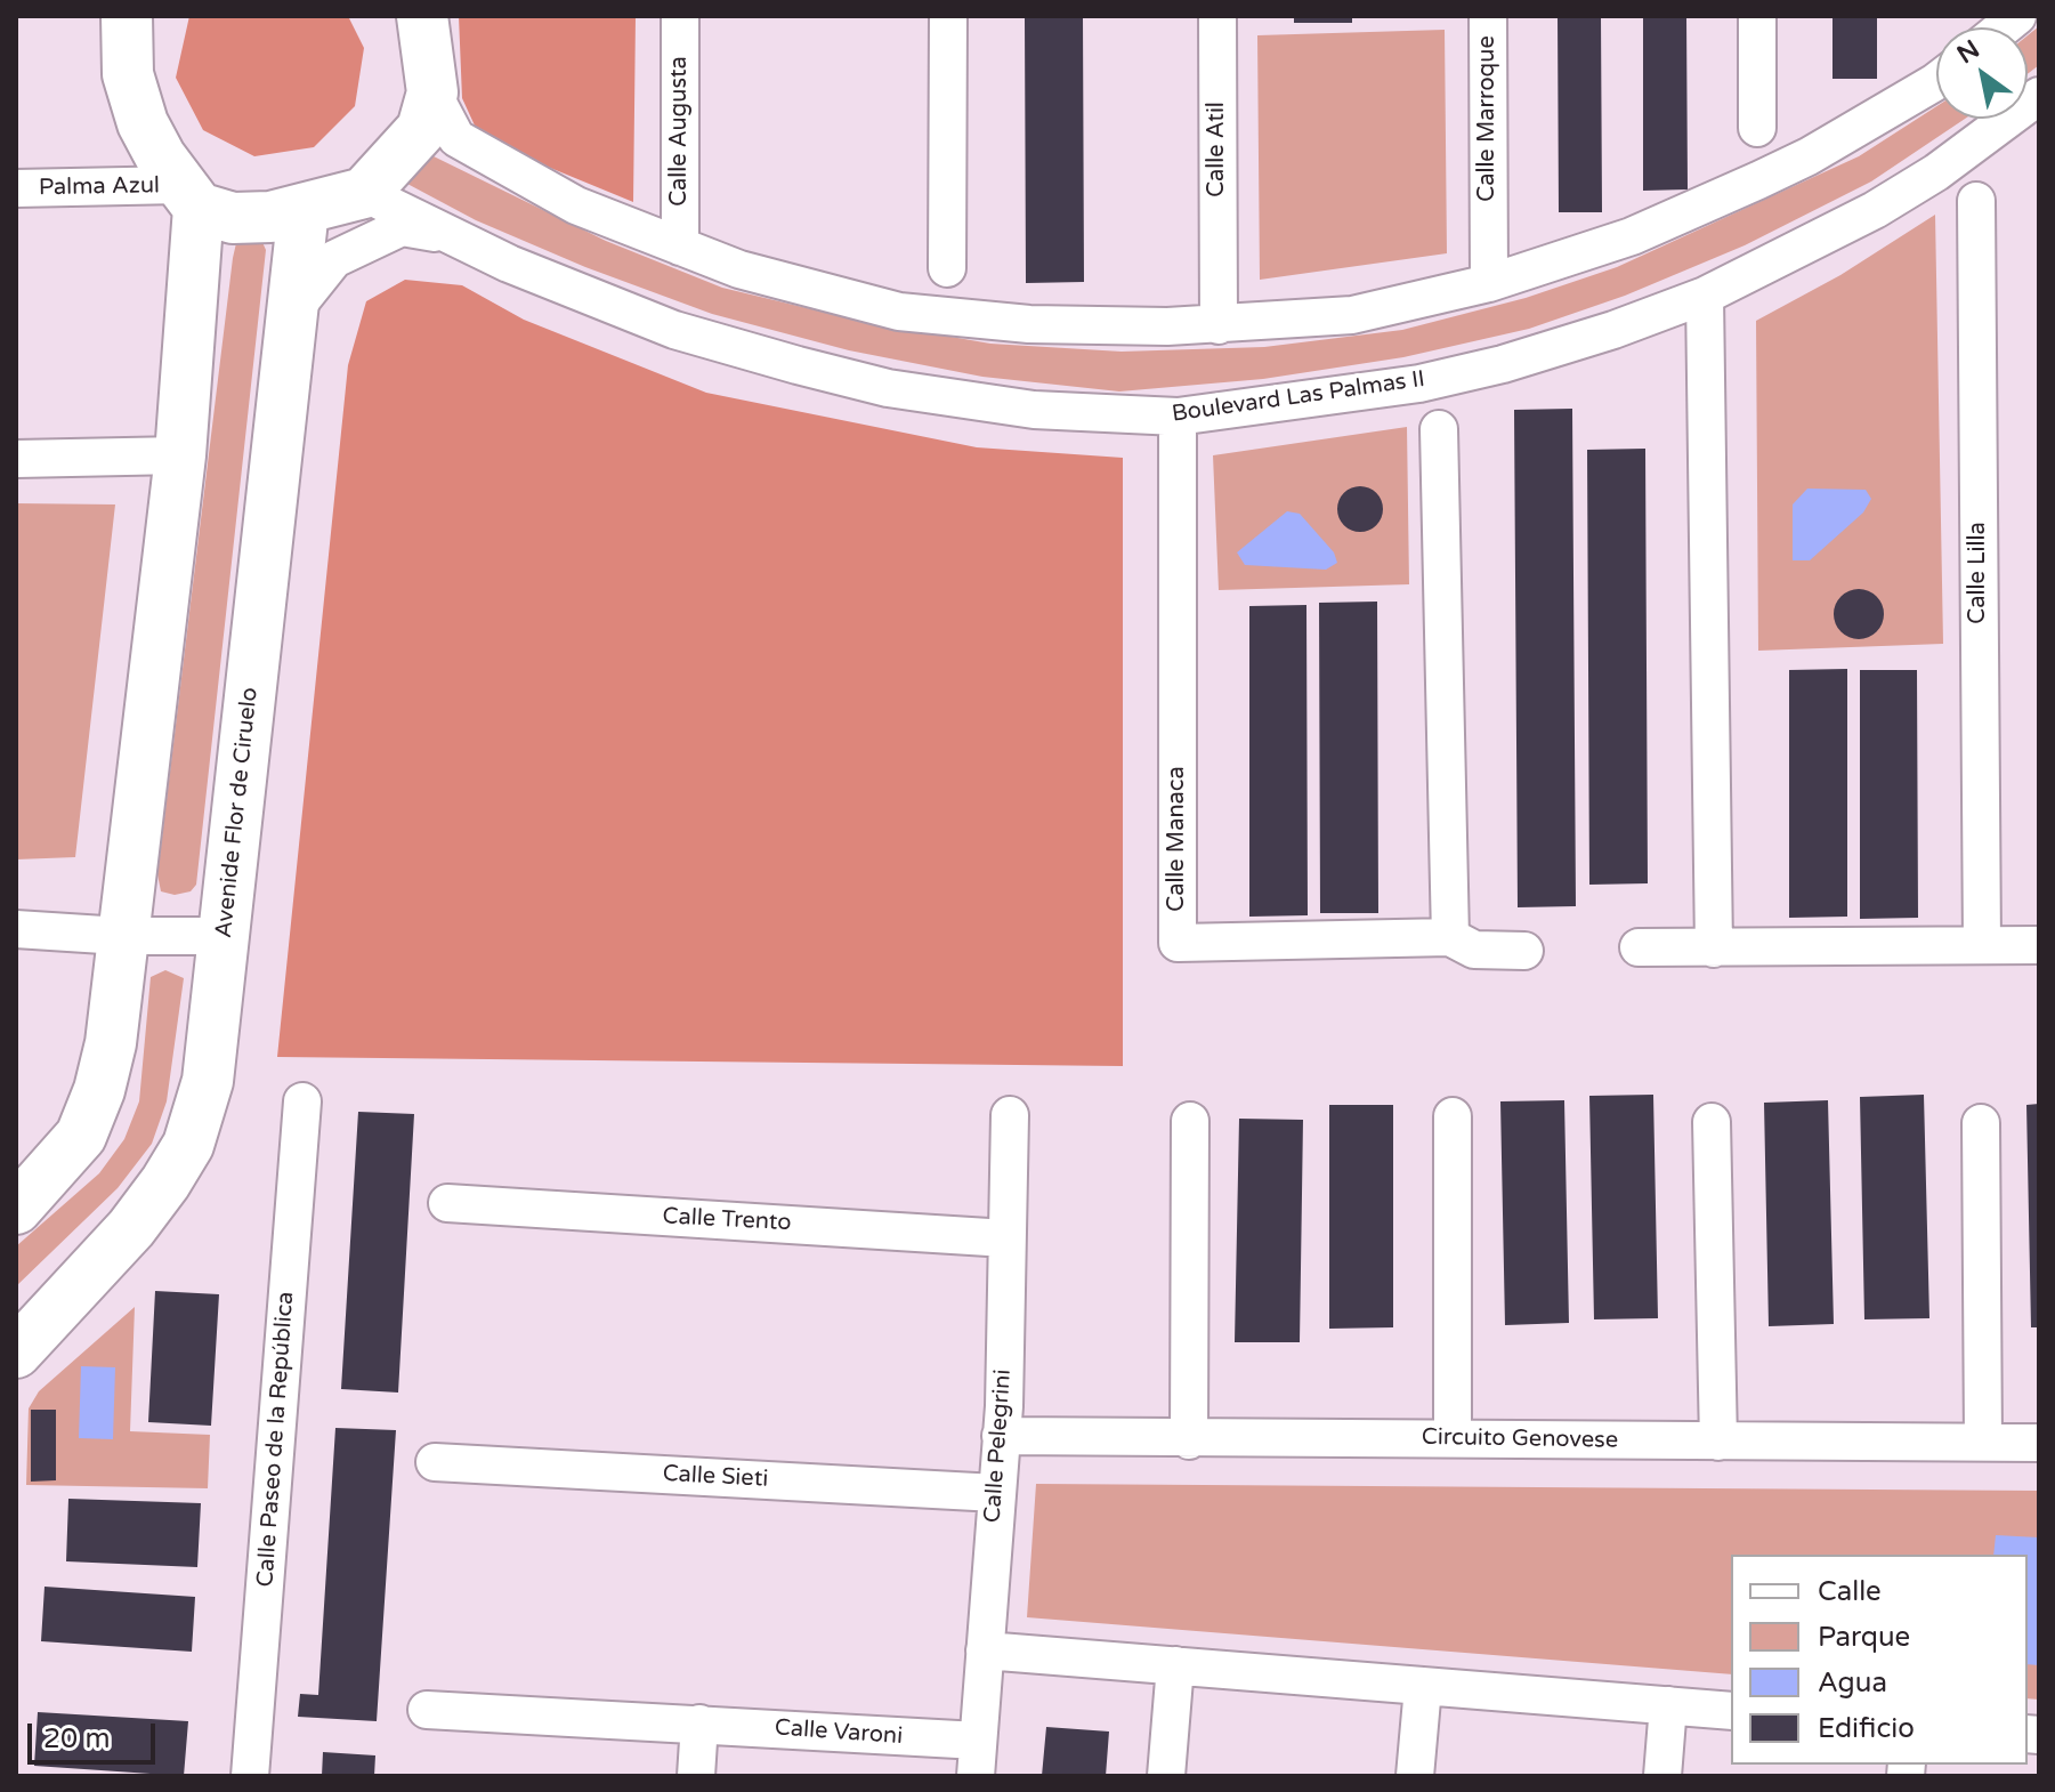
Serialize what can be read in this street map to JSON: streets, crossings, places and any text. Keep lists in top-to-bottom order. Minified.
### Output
{"streets":{"main road":["Avenide Flor de Ciruelo"],"street":["Calle Marroque","Calle Augusta","Calle Atil","Palma Azul","Boulevard Las Palmas II","Calle Lilla","Calle Manaca","Calle Trento","Calle Paseo de la República","Circuito Genovese","Calle Pelegrini","Calle Sieti","Calle Varoni"]},"crossings":[["Boulevard Las Palmas II","Calle Manaca"],["Calle Trento","Calle Pelegrini"],["Circuito Genovese","Calle Pelegrini"],["Calle Pelegrini","Calle Sieti"],["Calle Pelegrini","Calle Varoni"]],"legend":["Calle","Parque","Agua","Edificio"],"scale_bar":"20 m","north":"top left"}
